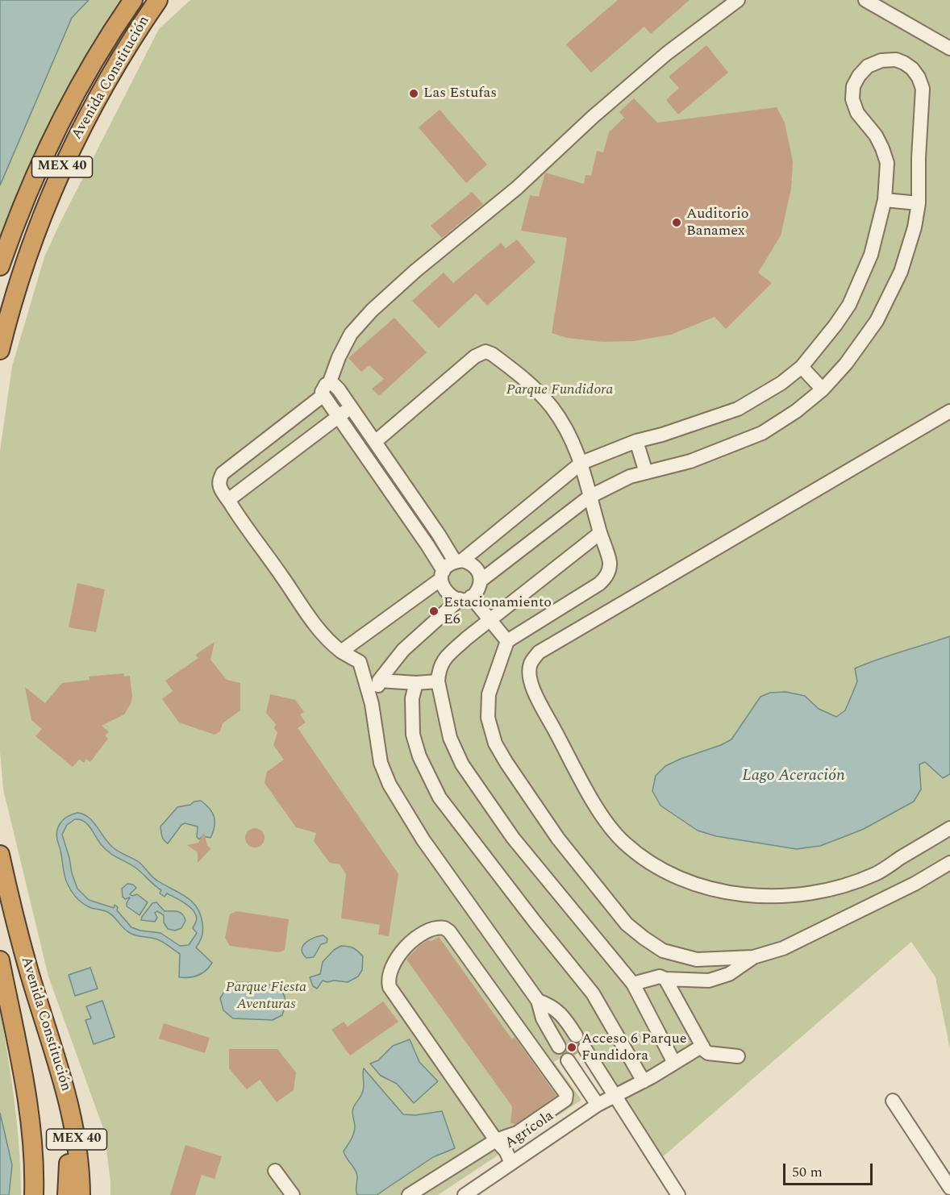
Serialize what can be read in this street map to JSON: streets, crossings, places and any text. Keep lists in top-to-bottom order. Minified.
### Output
{"streets":{"highway":["Avenida Constitución","MEX 40"],"street":["Agrícola"]},"water":["Lago Aceración"],"parks":["Parque Fundidora","Parque Fiesta Aventuras"],"places":["Las Estufas","Auditorio Banamex","Estacionamiento E6","Acceso 6 Parque Fundidora"],"scale_bar":"50 m"}
